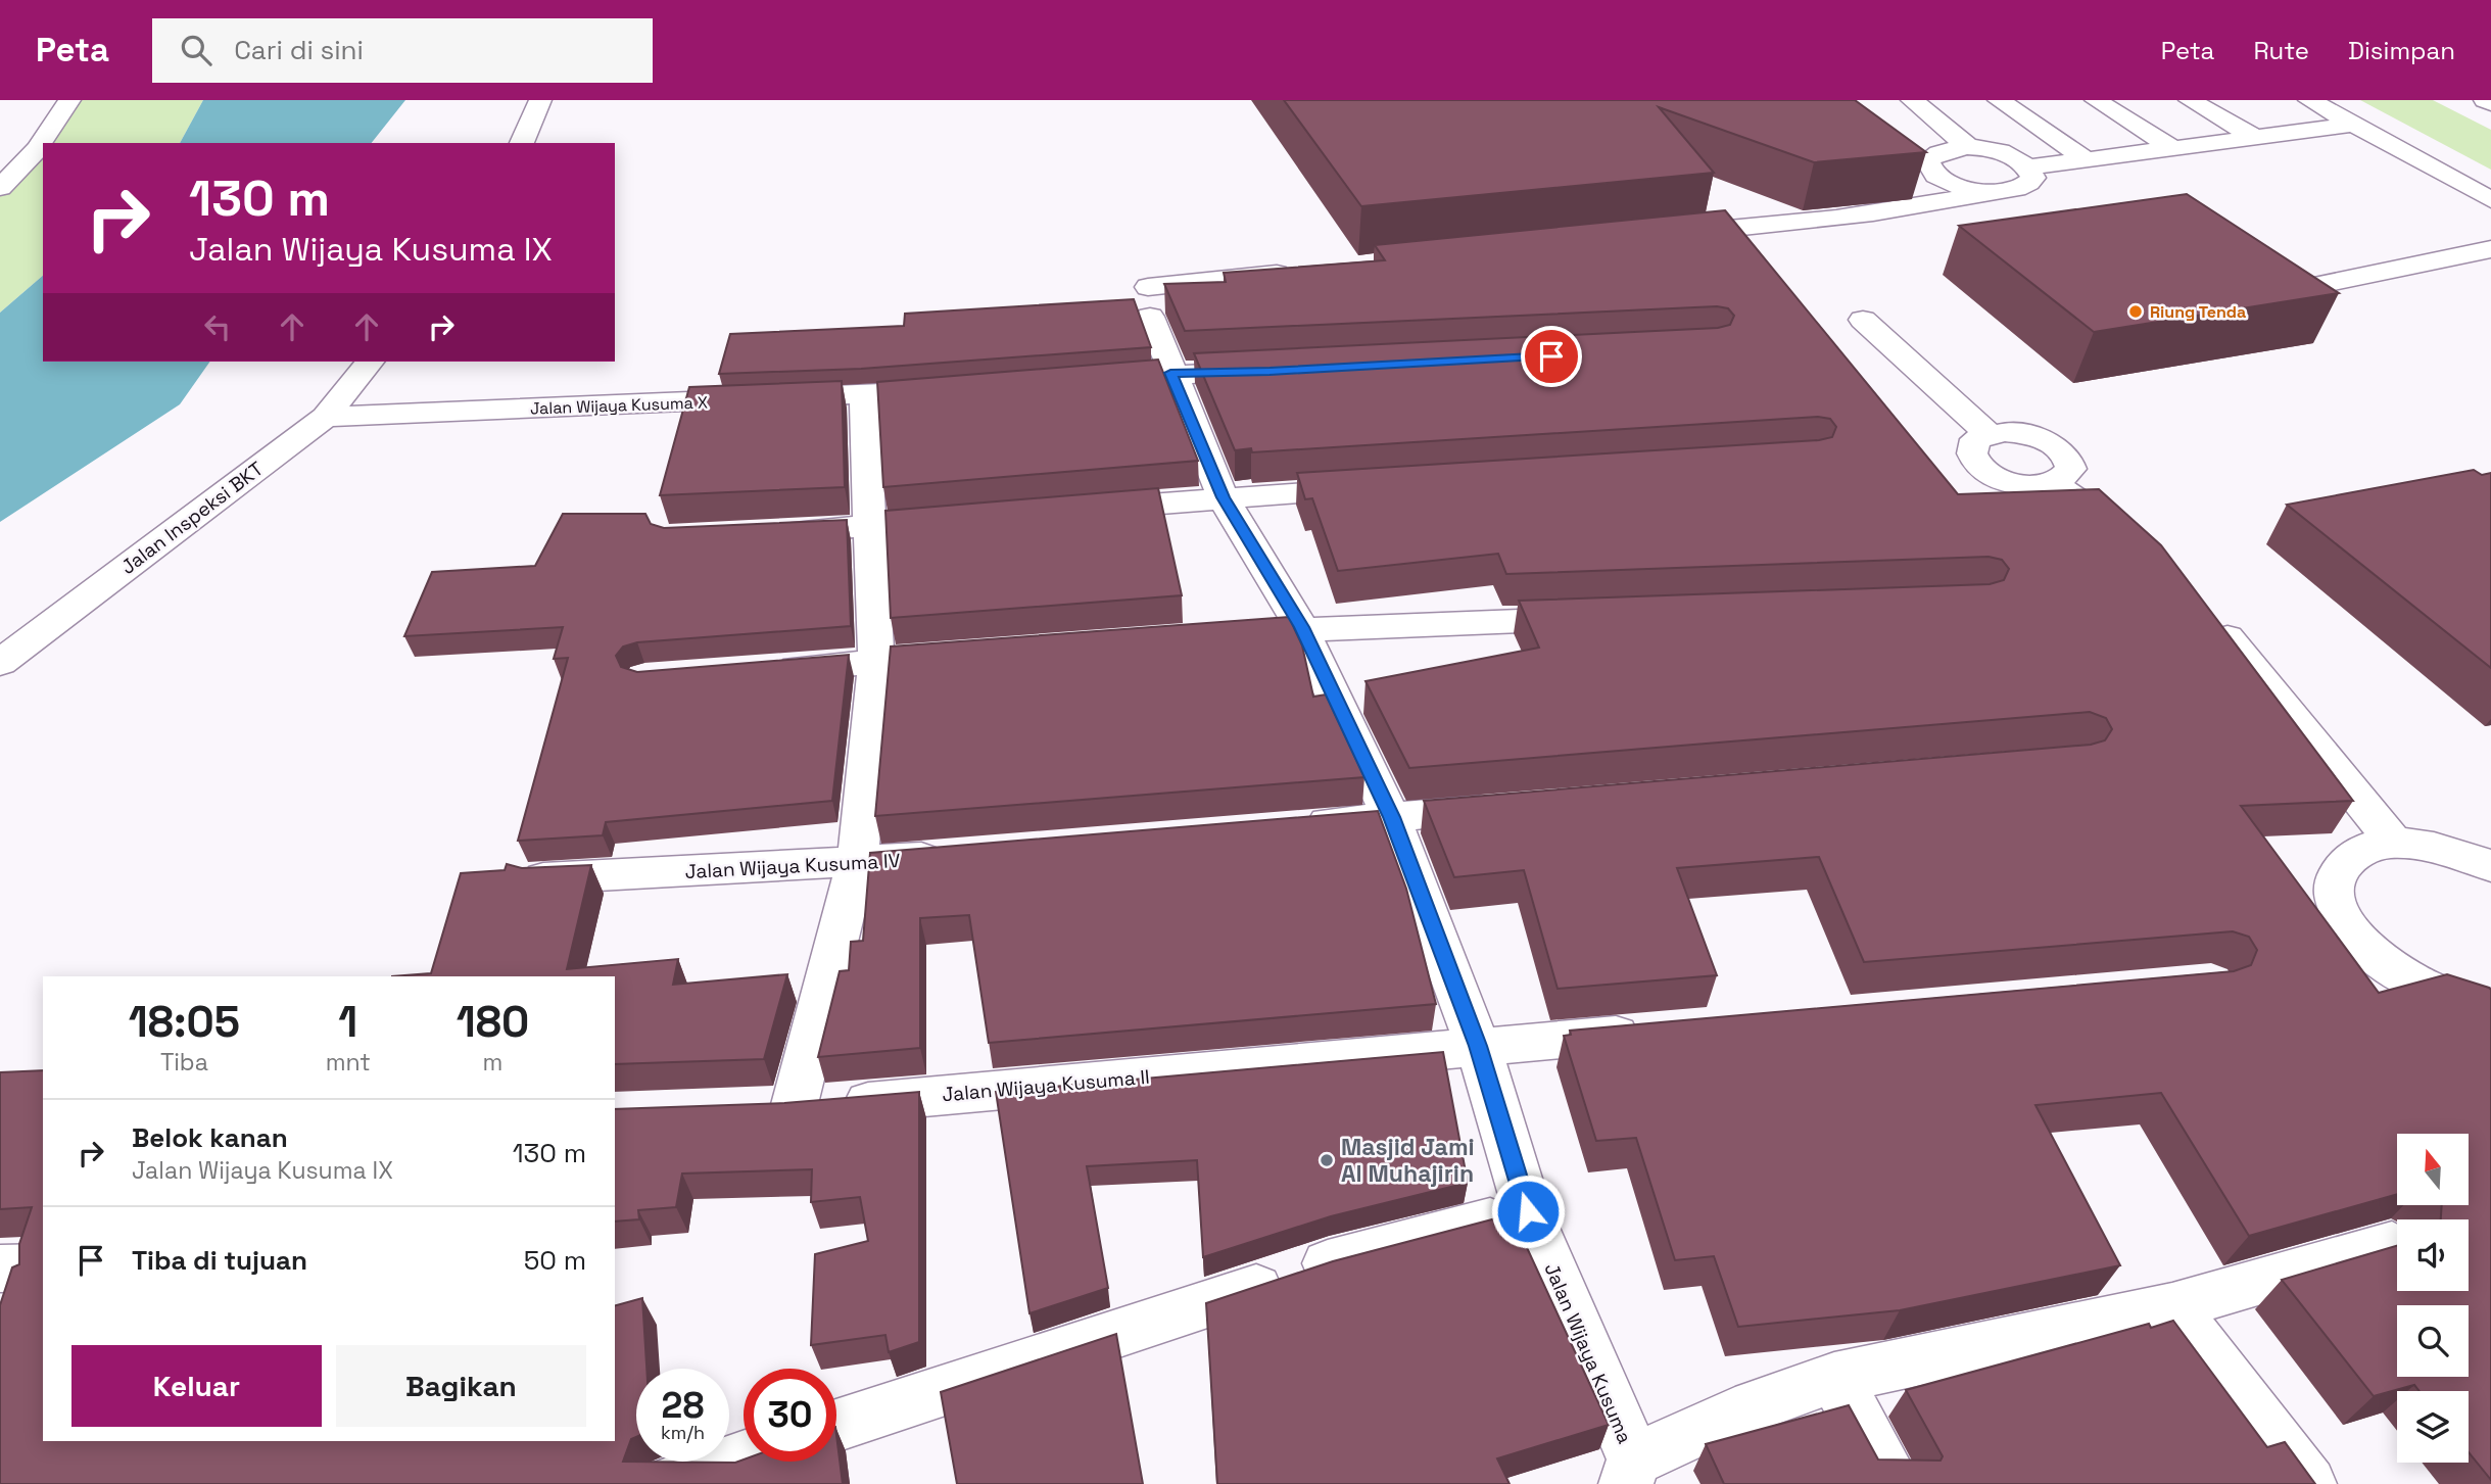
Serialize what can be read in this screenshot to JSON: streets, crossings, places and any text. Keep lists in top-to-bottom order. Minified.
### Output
{"streets":{"street":["Jalan Wijaya Kusuma X","Jalan Inspeksi BKT","Jalan Wijaya Kusuma IV","Jalan Wijaya Kusuma II","Jalan Wijaya Kusuma"]},"crossings":[["Jalan Wijaya Kusuma X","Jalan Inspeksi BKT"],["Jalan Wijaya Kusuma IV","Jalan Wijaya Kusuma II"],["Jalan Wijaya Kusuma II","Jalan Wijaya Kusuma"]],"places":["Riung Tenda","Masjid Jami Al Muhajirin"],"north":"top","page":{"header":"Peta","search":"Cari di sini","nav":["Peta","Rute","Disimpan"],"turn":["130 m","Jalan Wijaya Kusuma IX"],"eta":["18:05","Tiba","1","mnt","180","m"],"list":[{"name":"Belok kanan","note":"Jalan Wijaya Kusuma IX","value":"130 m"},{"name":"Tiba di tujuan","value":"50 m"}],"buttons":["Keluar","Bagikan"],"speed":"28 km/h","limit":"30"}}
